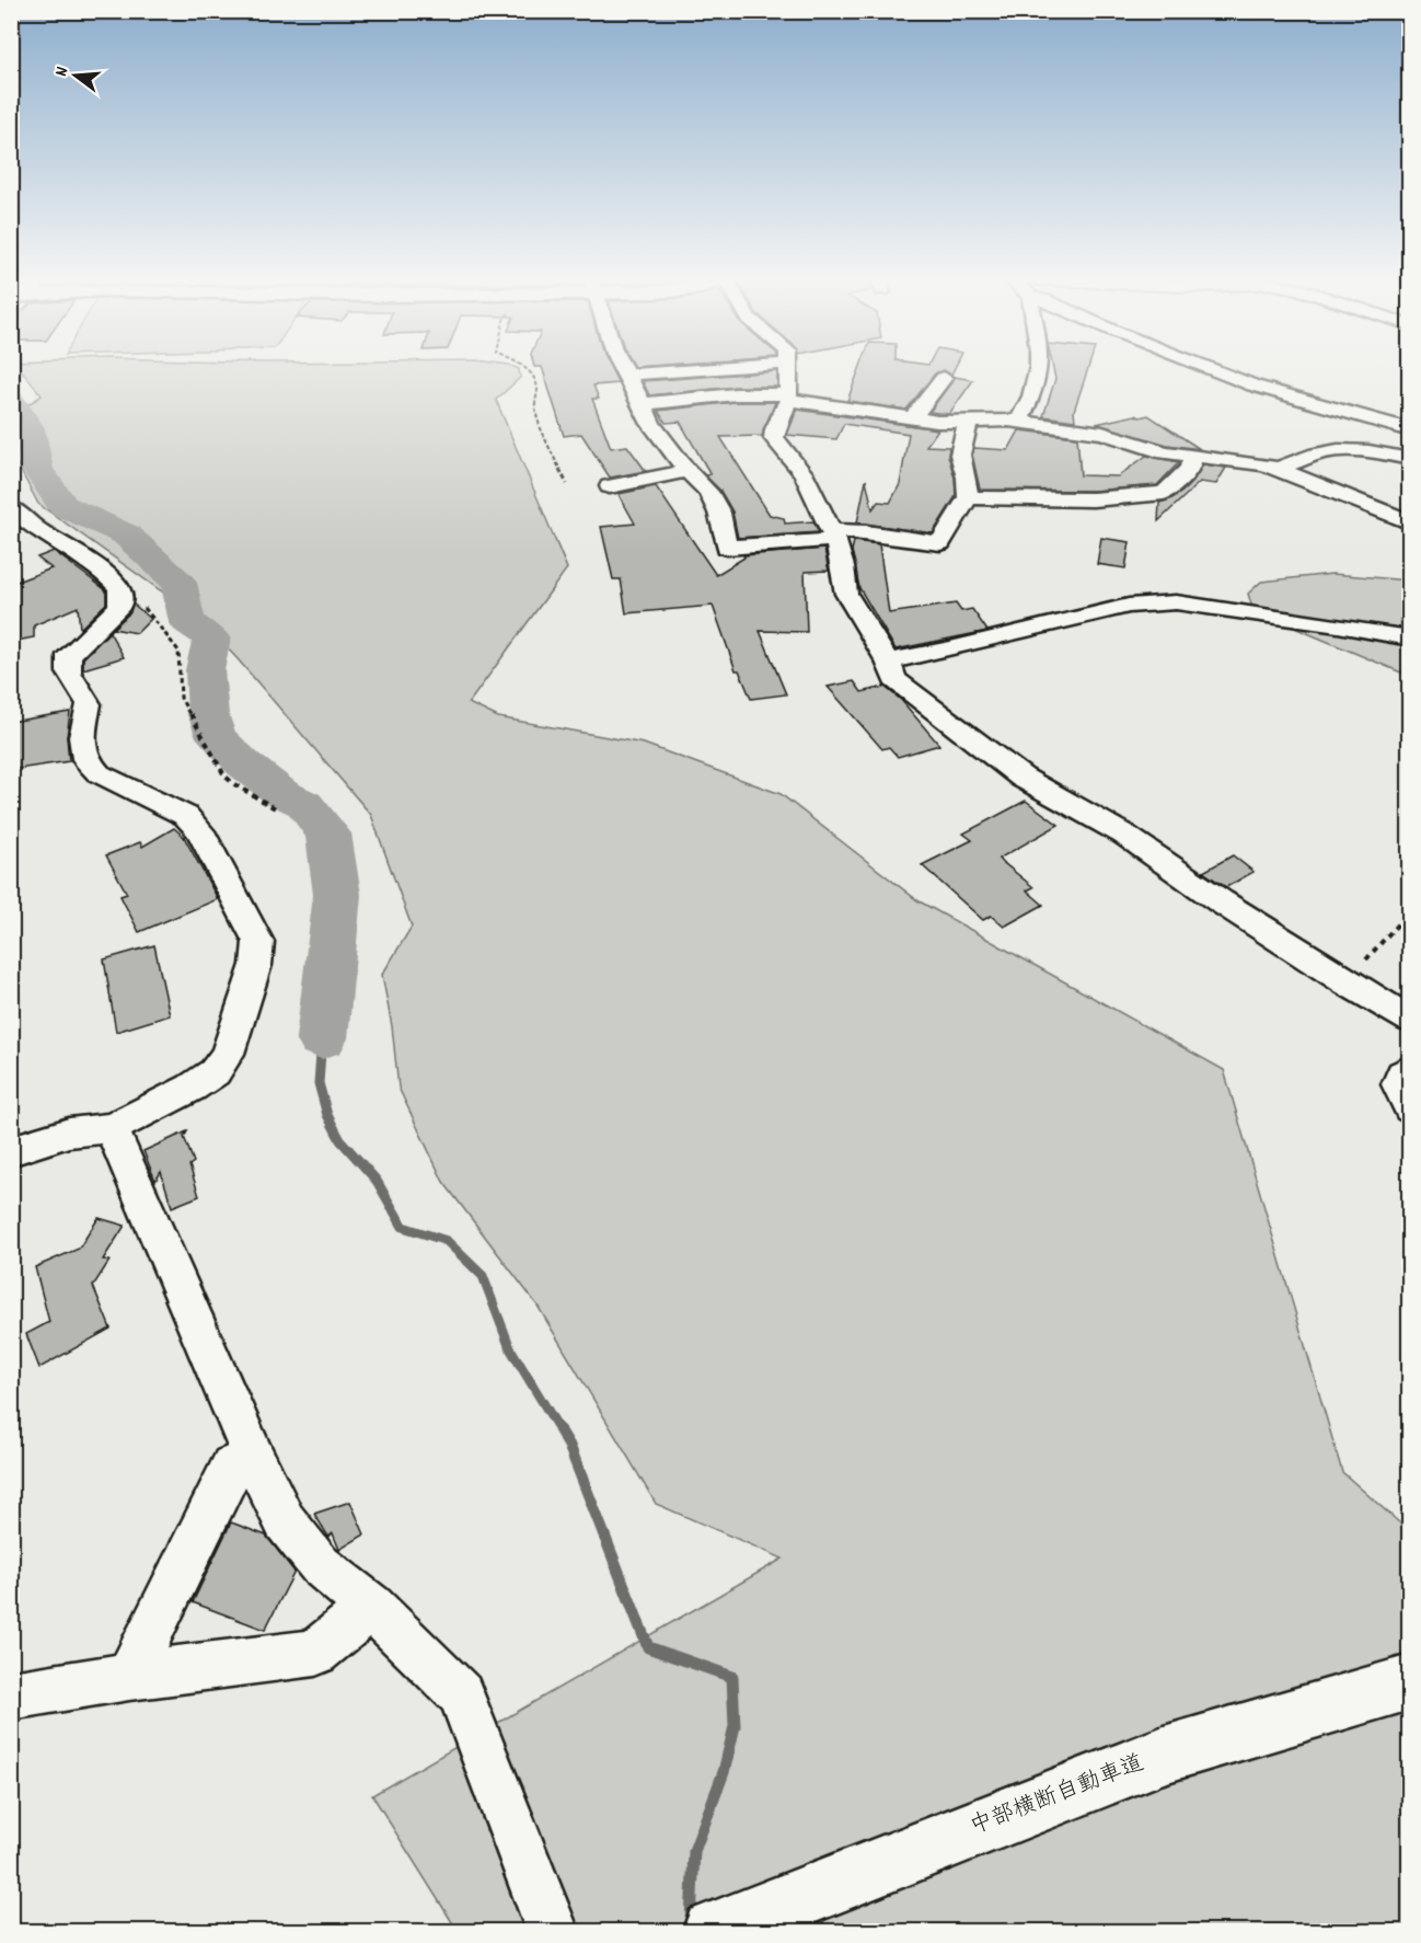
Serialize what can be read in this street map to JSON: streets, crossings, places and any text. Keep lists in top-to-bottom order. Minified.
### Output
{"streets":{"main road":["中部横断自動車道"]},"north":"left"}
